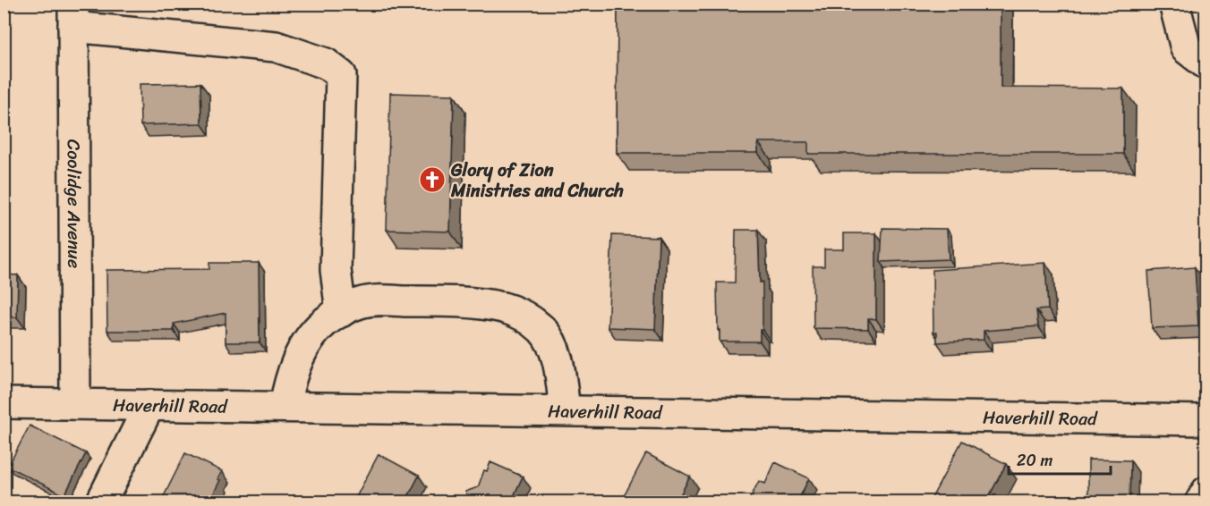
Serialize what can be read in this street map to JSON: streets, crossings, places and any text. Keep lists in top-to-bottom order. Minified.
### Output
{"streets":{"street":["Coolidge Avenue","Haverhill Road"]},"crossings":[["Coolidge Avenue","Haverhill Road"]],"places":{"church":["Glory of Zion Ministries and Church"]},"scale_bar":"20 m"}
